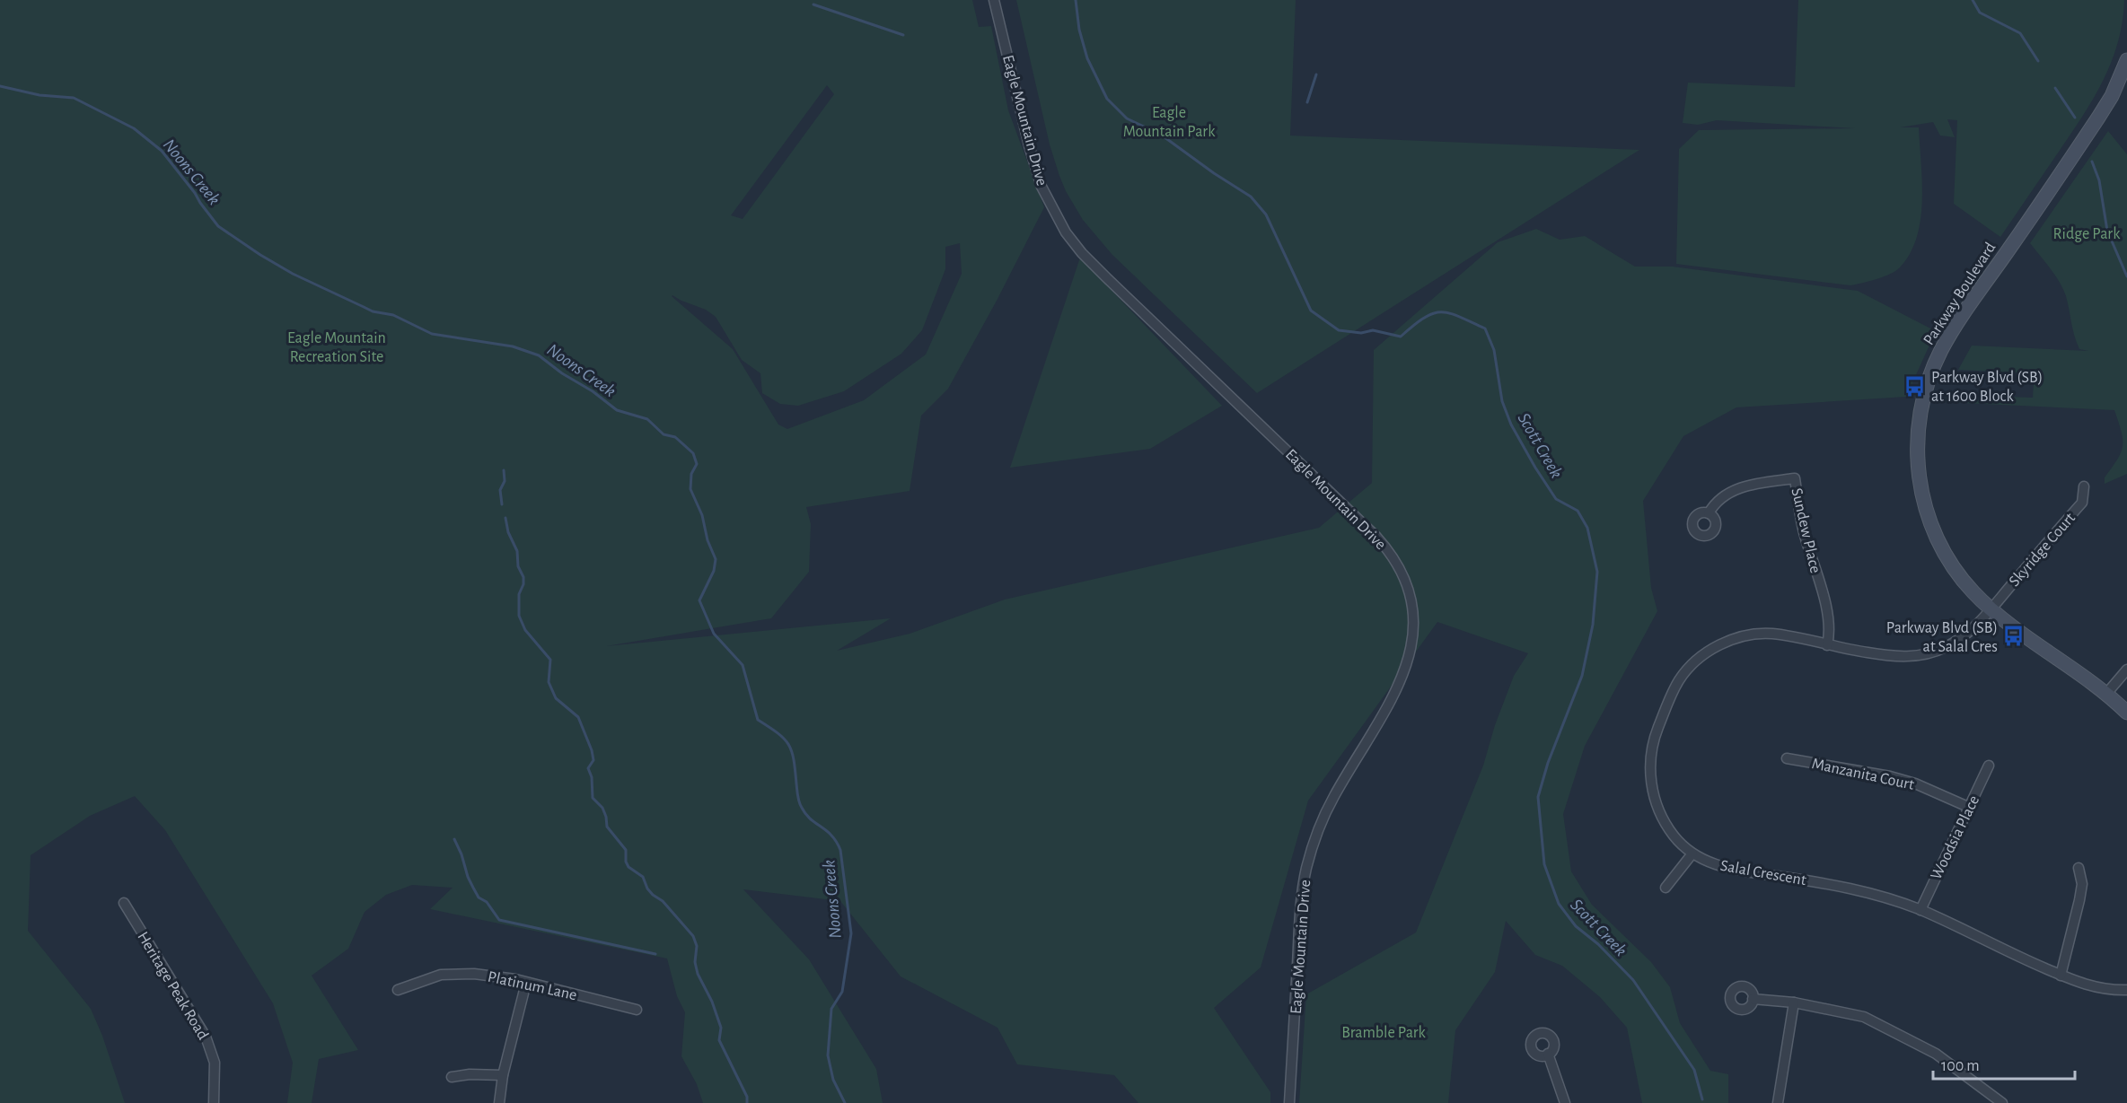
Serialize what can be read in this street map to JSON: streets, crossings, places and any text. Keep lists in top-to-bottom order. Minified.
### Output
{"streets":{"street":["Eagle Mountain Drive","Parkway Boulevard","Sundew Place","Skyridge Court","Manzanita Court","Woodsia Place","Salal Crescent","Heritage Peak Road","Platinum Lane"]},"crossings":[["Parkway Boulevard","Skyridge Court"],["Parkway Boulevard","Salal Crescent"],["Sundew Place","Salal Crescent"],["Skyridge Court","Salal Crescent"],["Manzanita Court","Woodsia Place"],["Woodsia Place","Salal Crescent"]],"water":["Noons Creek","Scott Creek"],"parks":["Eagle Mountain Park","Ridge Park","Eagle Mountain Recreation Site","Bramble Park"],"places":{"bus stop":["Parkway Blvd (SB) at 1600 Block","Parkway Blvd (SB) at Salal Cres"]},"scale_bar":"100 m"}
